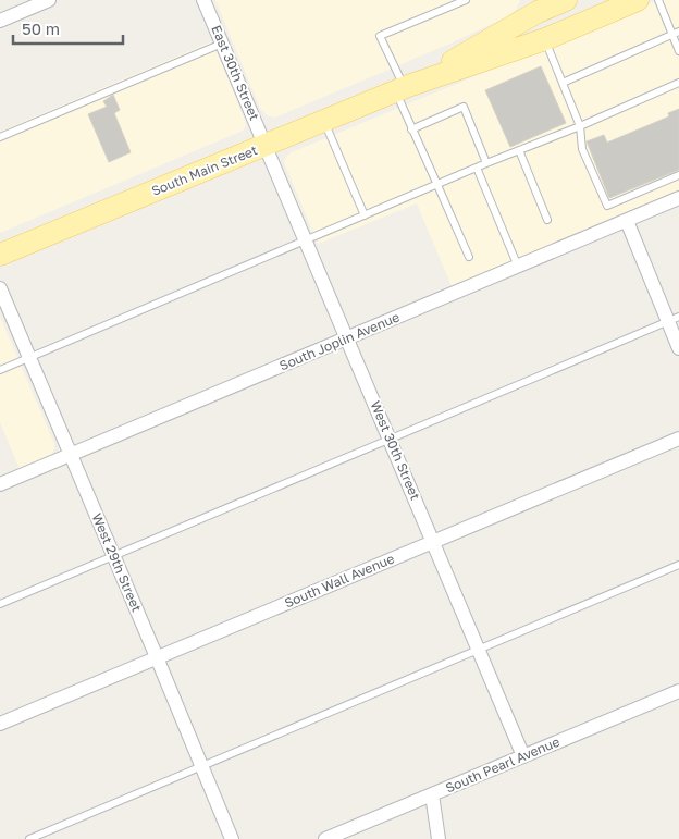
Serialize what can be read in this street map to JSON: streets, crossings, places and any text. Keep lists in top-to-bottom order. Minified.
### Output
{"streets":{"main road":["South Main Street"],"street":["East 30th Street","South Joplin Avenue","West 30th Street","West 29th Street","South Wall Avenue","South Pearl Avenue"]},"crossings":[["East 30th Street","South Main Street"],["East 30th Street","West 30th Street"],["South Main Street","West 30th Street"],["South Joplin Avenue","West 30th Street"],["South Joplin Avenue","West 29th Street"],["West 30th Street","South Wall Avenue"],["West 30th Street","South Pearl Avenue"],["West 29th Street","South Wall Avenue"]],"scale_bar":"50 m"}
